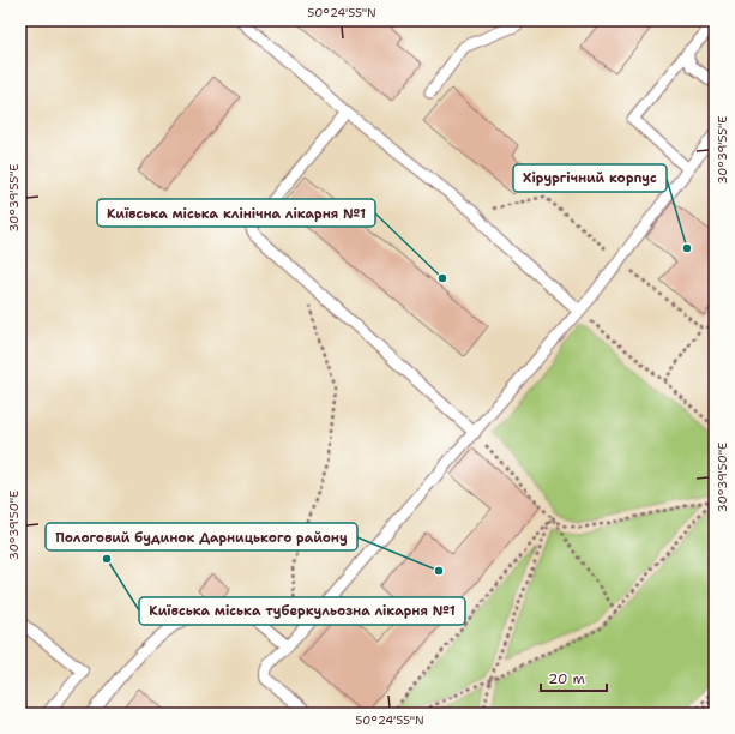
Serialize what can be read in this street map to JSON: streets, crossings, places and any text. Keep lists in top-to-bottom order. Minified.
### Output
{"places":["Хірургічний корпус","Київська міська клінічна лікарня №1","Київська міська туберкульозна лікарня №1","Пологовий будинок Дарницького району"],"scale_bar":"20 m","coordinates":["50°24'55\"N","30°39'55\"E","30°39'50\"E"]}
